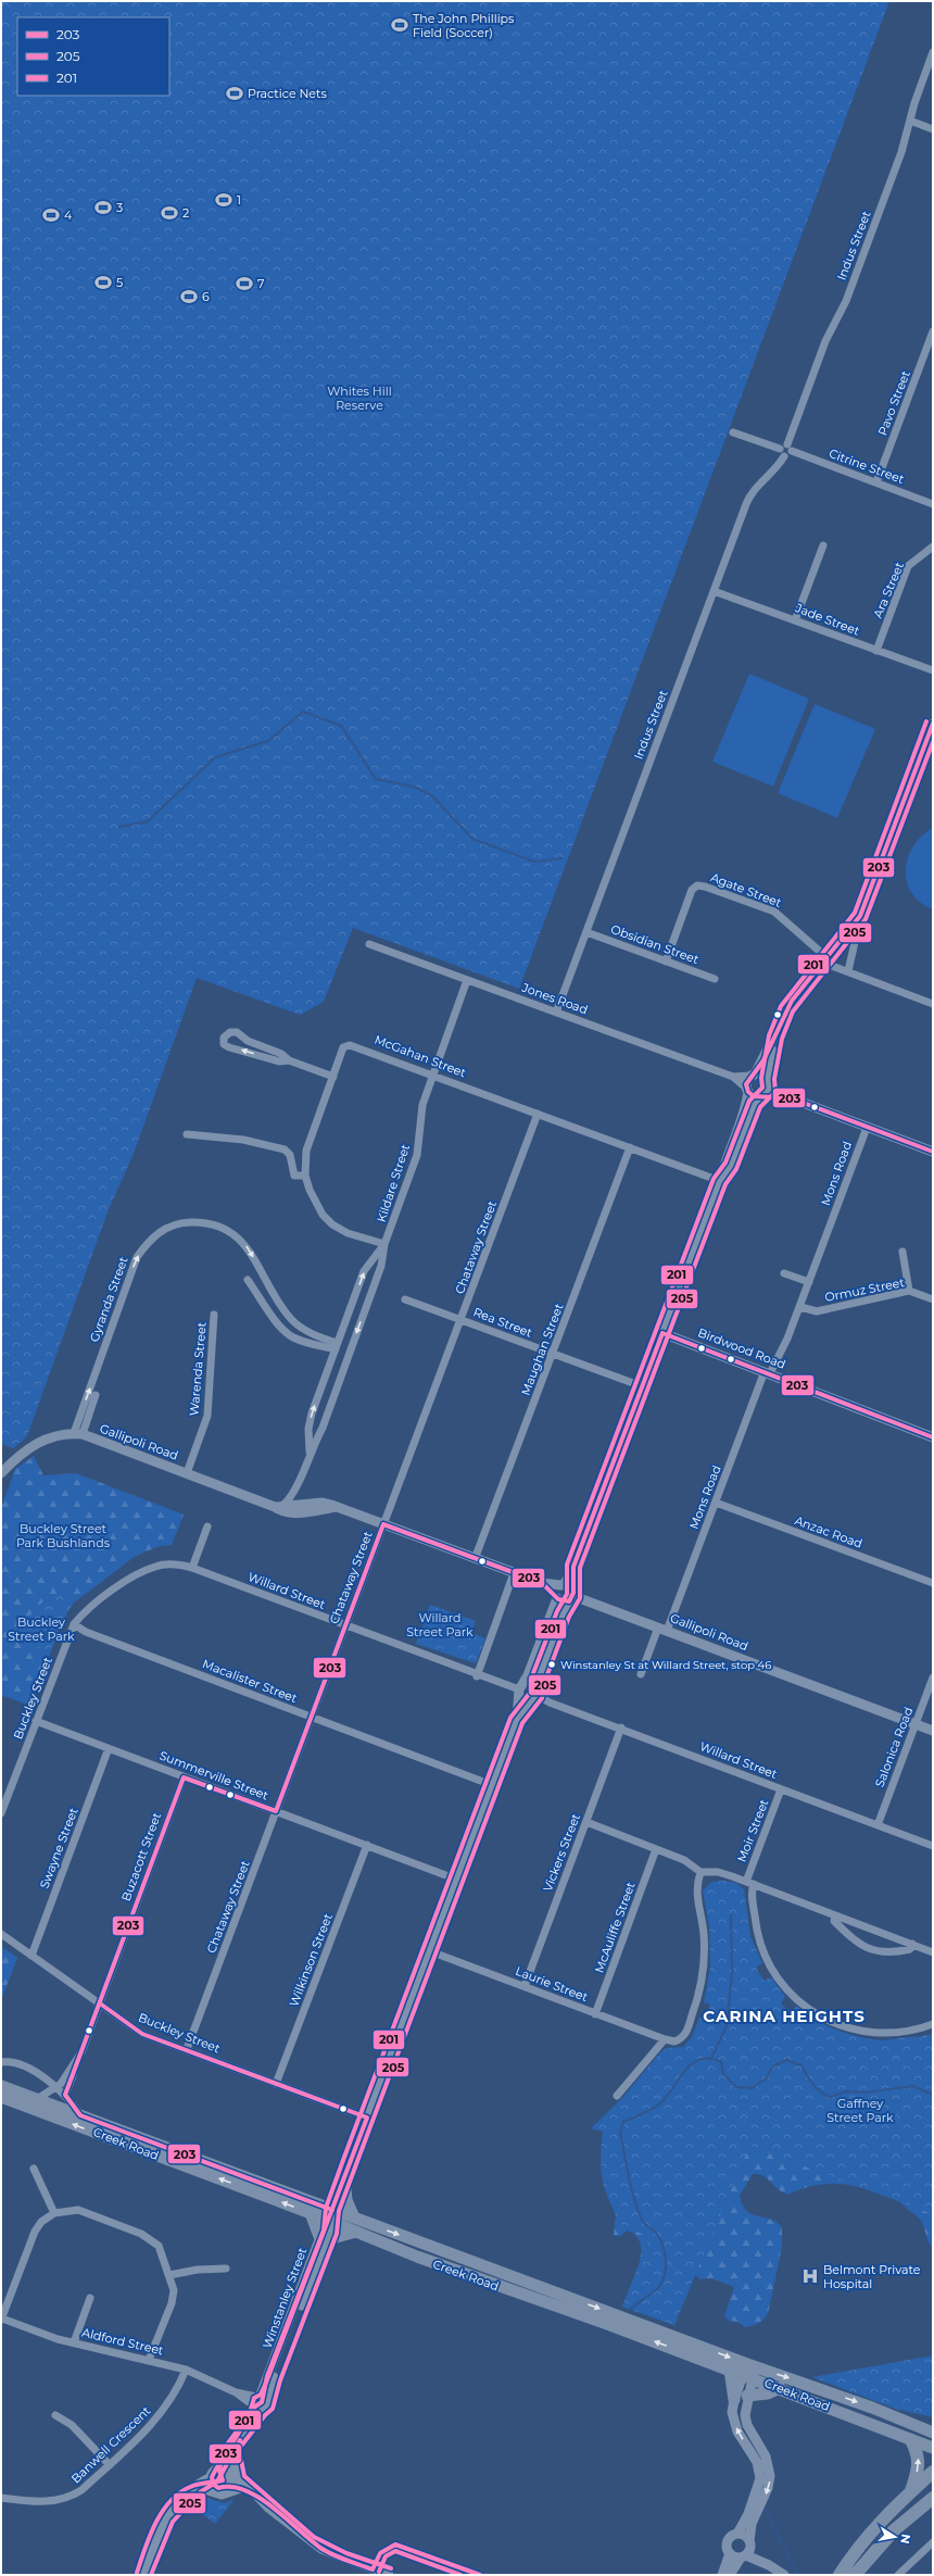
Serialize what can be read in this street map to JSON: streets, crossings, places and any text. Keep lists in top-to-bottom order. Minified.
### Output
{"streets":{"main road":["Creek Road"],"street":["Indus Street","Pavo Street","Citrine Street","Ara Street","Jade Street","Agate Street","Obsidian Street","Jones Road","McGahan Street","Mons Road","Kildare Street","Chataway Street","Ormuz Street","Gyranda Street","Rea Street","Birdwood Road","Maughan Street","Warenda Street","Gallipoli Road","Anzac Road","Willard Street","Macalister Street","Buckley Street","Salonica Road","Summerville Street","Moir Street","Swayne Street","Vickers Street","Buzacott Street","McAuliffe Street","Wilkinson Street","Laurie Street","Winstanley Street","Aldford Street","Banwell Crescent"]},"crossings":[["Indus Street","Citrine Street"],["Indus Street","Jade Street"],["Indus Street","Obsidian Street"],["Indus Street","Jones Road"],["Pavo Street","Citrine Street"],["Ara Street","Jade Street"],["Agate Street","Obsidian Street"],["Jones Road","Kildare Street"],["Jones Road","Winstanley Street"],["McGahan Street","Kildare Street"],["McGahan Street","Chataway Street"],["McGahan Street","Maughan Street"],["McGahan Street","Winstanley Street"],["Mons Road","Ormuz Street"],["Mons Road","Birdwood Road"],["Mons Road","Gallipoli Road"],["Mons Road","Anzac Road"],["Kildare Street","Gyranda Street"],["Kildare Street","Gallipoli Road"],["Chataway Street","Rea Street"],["Chataway Street","Gallipoli Road"],["Chataway Street","Willard Street"],["Chataway Street","Macalister Street"],["Chataway Street","Buckley Street"],["Chataway Street","Summerville Street"],["Gyranda Street","Gallipoli Road"],["Rea Street","Maughan Street"],["Rea Street","Winstanley Street"],["Birdwood Road","Winstanley Street"],["Maughan Street","Gallipoli Road"],["Warenda Street","Gallipoli Road"],["Gallipoli Road","Salonica Road"],["Gallipoli Road","Winstanley Street"],["Willard Street","Buckley Street"],["Willard Street","Salonica Road"],["Willard Street","Moir Street"],["Willard Street","Vickers Street"],["Willard Street","Winstanley Street"],["Macalister Street","Buckley Street"],["Macalister Street","Winstanley Street"],["Buckley Street","Summerville Street"],["Buckley Street","Swayne Street"],["Buckley Street","Buzacott Street"],["Buckley Street","Wilkinson Street"],["Buckley Street","Winstanley Street"],["Summerville Street","Swayne Street"],["Summerville Street","Buzacott Street"],["Summerville Street","Wilkinson Street"],["Summerville Street","Winstanley Street"],["Vickers Street","Laurie Street"],["Buzacott Street","Creek Road"],["McAuliffe Street","Laurie Street"],["Laurie Street","Winstanley Street"],["Creek Road","Winstanley Street"],["Winstanley Street","Aldford Street"],["Aldford Street","Banwell Crescent"]],"districts":["CARINA HEIGHTS"],"parks":["Whites Hill Reserve","Buckley Street Park Bushlands","Willard Street Park","Buckley Street Park","Gaffney Street Park"],"places":{"sports":["The John Phillips Field (Soccer)","Practice Nets","1","3","2","4","5","7","6"],"other":["Winstanley St at Willard Street, stop 46"],"hospital":["Belmont Private Hospital"]},"lines":["transit line 201","transit line 203","transit line 205"],"legend":["203","205","201"],"north":"right"}
